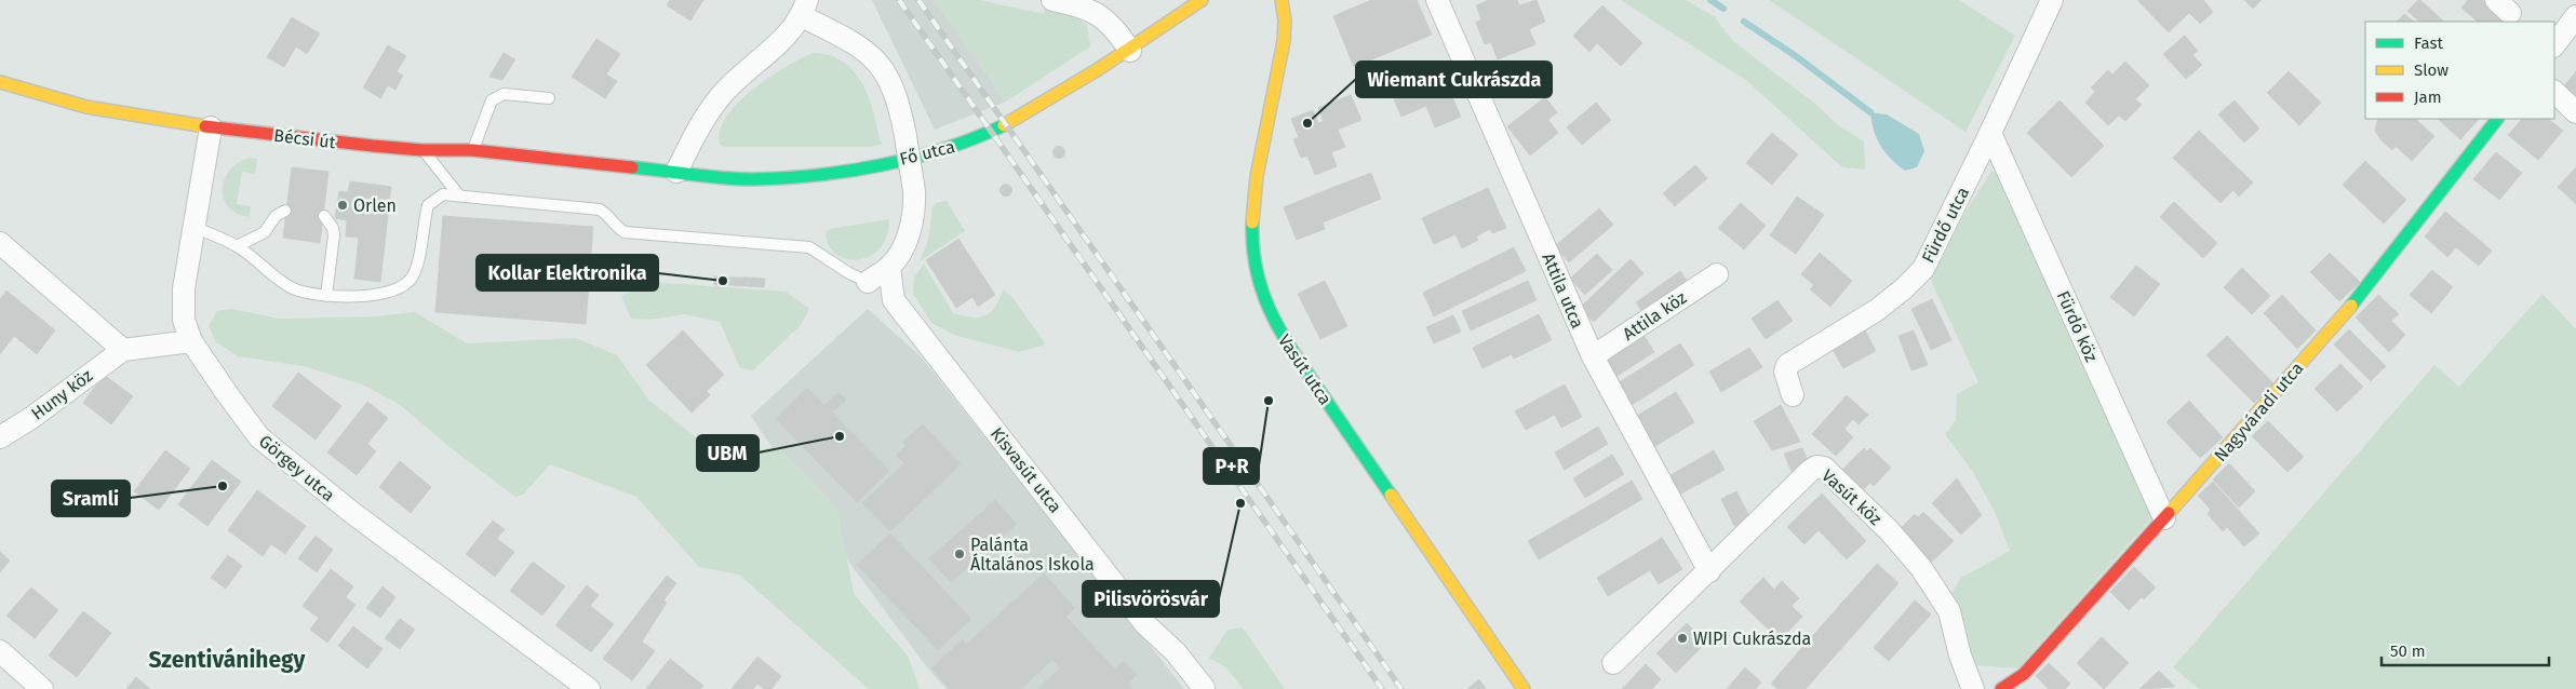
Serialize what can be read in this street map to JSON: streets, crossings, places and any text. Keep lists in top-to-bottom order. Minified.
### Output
{"streets":{"street":["Bécsi út","Fő utca","Fürdő utca","Attila utca","Attila köz","Fürdő köz","Vasút utca","Huny köz","Nagyváradi utca","Görgey utca","Kisvasút utca","Vasút köz"]},"crossings":[["Bécsi út","Fő utca"],["Bécsi út","Görgey utca"],["Fürdő utca","Fürdő köz"],["Attila utca","Attila köz"],["Attila utca","Vasút köz"],["Fürdő köz","Nagyváradi utca"]],"districts":["Szentivánihegy"],"places":["Wiemant Cukrászda","Orlen","Kollar Elektronika","P+R","UBM","Sramli","Pilisvörösvár","Palánta Általános Iskola","WIPI Cukrászda"],"legend":["Fast","Slow","Jam"],"scale_bar":"50 m"}
